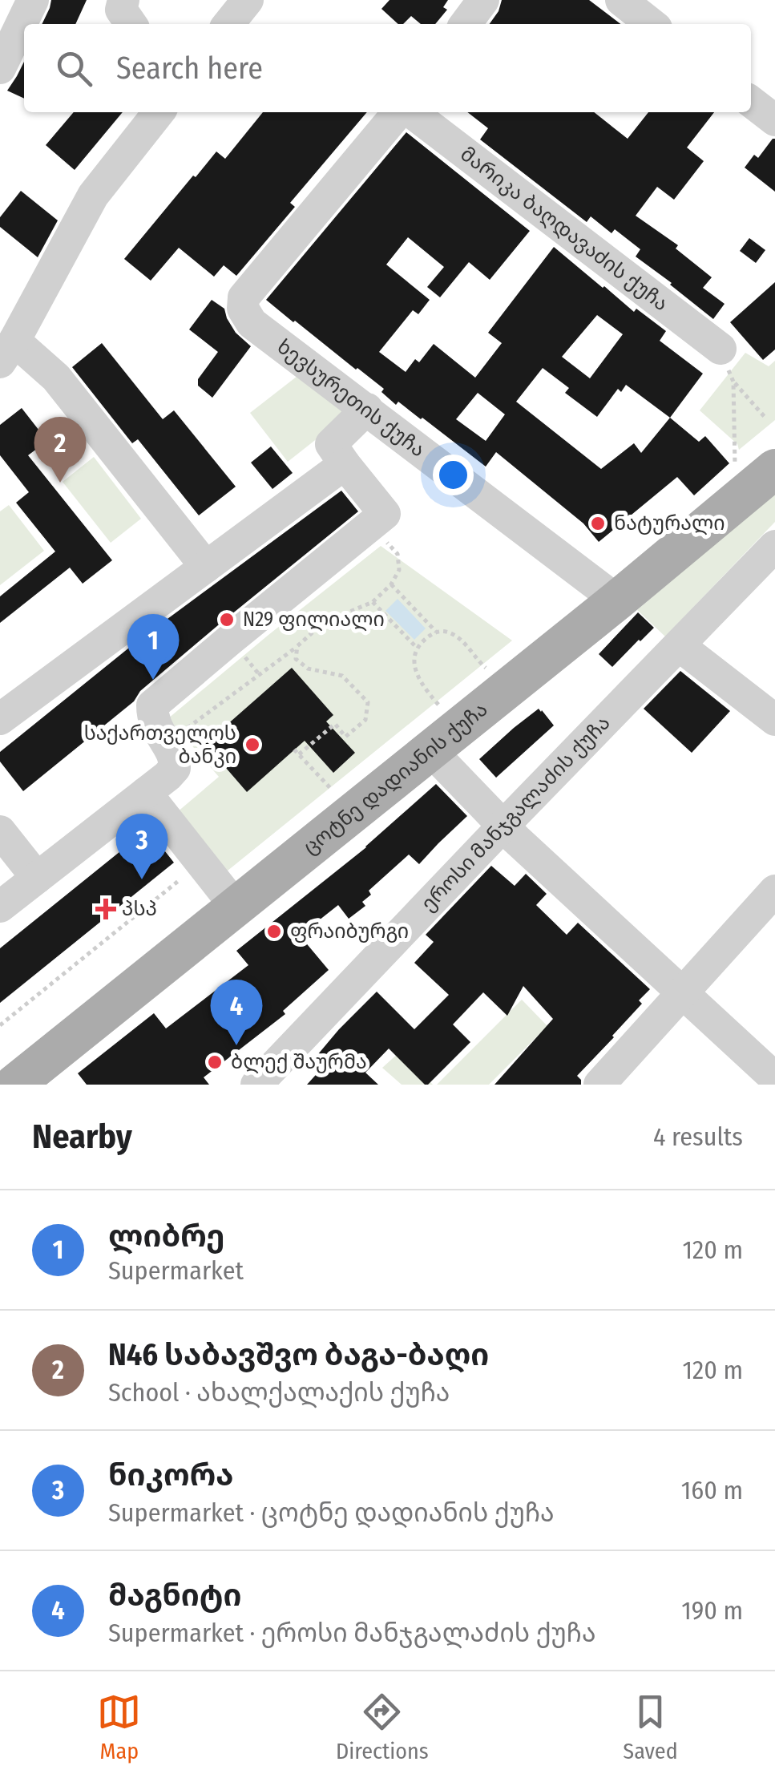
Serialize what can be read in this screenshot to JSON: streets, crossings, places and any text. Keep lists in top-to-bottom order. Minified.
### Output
{"streets":{"main road":["ცოტნე დადიანის ქუჩა"],"street":["მარიკა ბაღდავაძის ქუჩა","ხევსურეთის ქუჩა","ეროსი მანჯგალაძის ქუჩა"]},"crossings":[["ხევსურეთის ქუჩა","ცოტნე დადიანის ქუჩა"]],"places":{"other":["ნატურალი","N29 ფილიალი","საქართველოს ბანკი","ფრაიბურგი","ბლექ შაურმა"],"health":["პსპ"]},"page":{"search":"Search here","pins":["2","1","3","4"],"heading":["Nearby","4 results"],"list":[{"mark":"1","name":"ლიბრე","note":"Supermarket","value":"120 m"},{"mark":"2","name":"N46 საბავშვო ბაგა-ბაღი","note":"School · ახალქალაქის ქუჩა","value":"120 m"},{"mark":"3","name":"ნიკორა","note":"Supermarket · ცოტნე დადიანის ქუჩა","value":"160 m"},{"mark":"4","name":"მაგნიტი","note":"Supermarket · ეროსი მანჯგალაძის ქუჩა","value":"190 m"}],"nav":["Map","Directions","Saved"]}}
